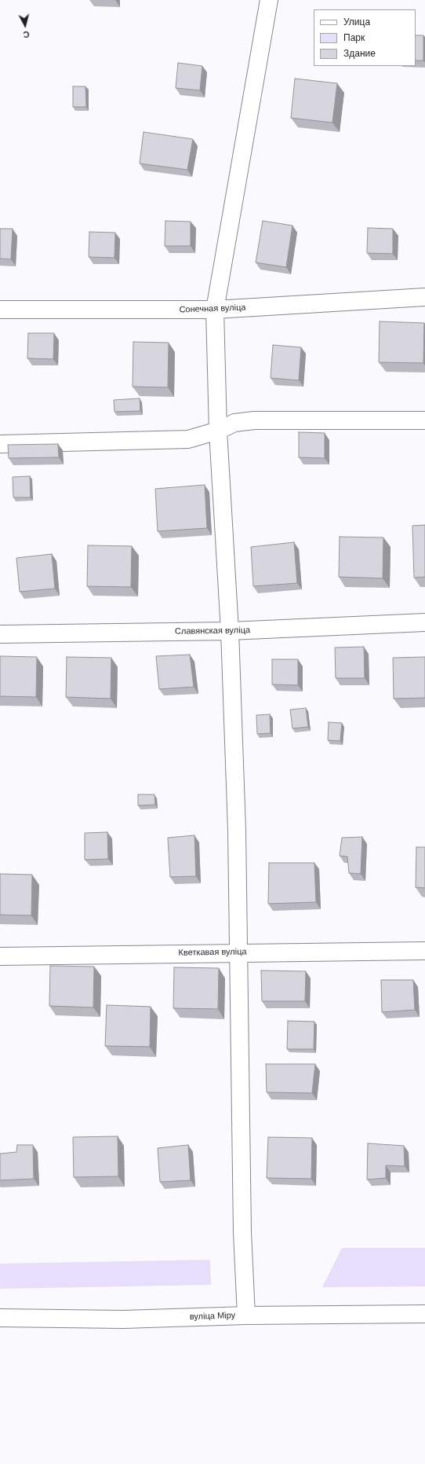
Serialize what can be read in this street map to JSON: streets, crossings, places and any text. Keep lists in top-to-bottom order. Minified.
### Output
{"streets":{"street":["Сонечная вуліца","Славянская вуліца","Кветкавая вуліца","вуліца Міру"]},"legend":["Улица","Парк","Здание"],"north":"bottom"}
